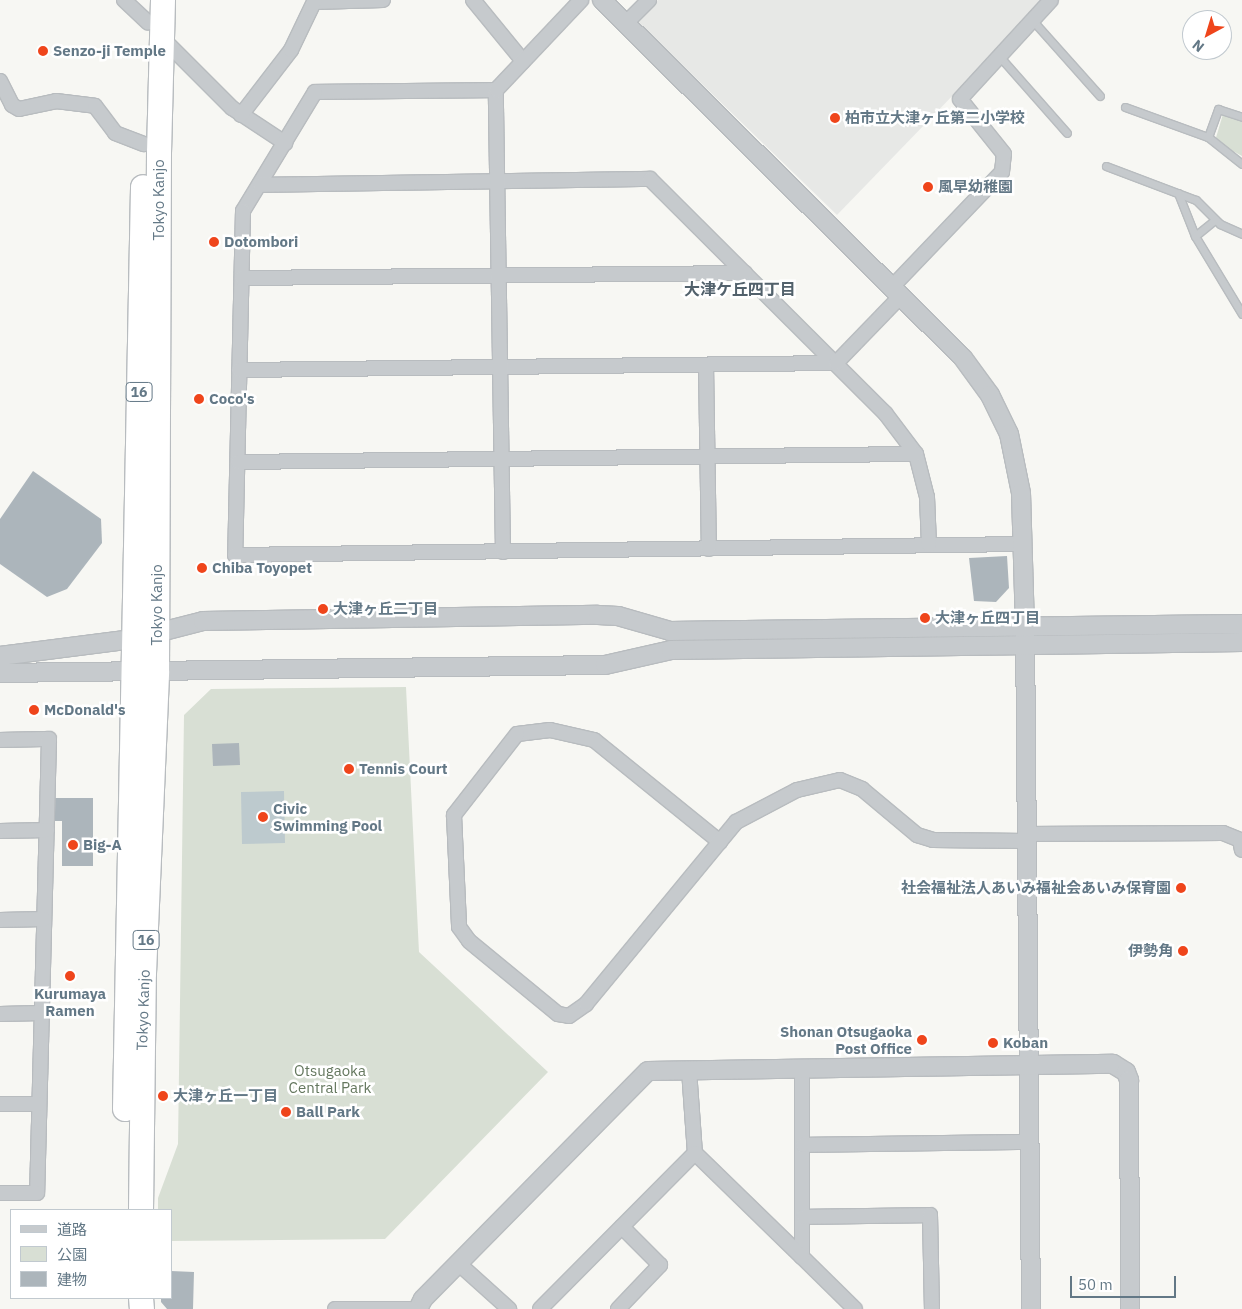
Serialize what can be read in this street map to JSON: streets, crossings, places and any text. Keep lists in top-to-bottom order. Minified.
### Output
{"streets":{"highway":["Tokyo Kanjo","16"]},"districts":["大津ケ丘四丁目"],"parks":["Otsugaoka Central Park"],"places":["Senzo-ji Temple","柏市立大津ヶ丘第二小学校","風早幼稚園","Dotombori","Coco's","Chiba Toyopet","大津ヶ丘二丁目","大津ヶ丘四丁目","McDonald's","Tennis Court","Civic Swimming Pool","Big-A","社会福祉法人あいみ福祉会あいみ保育園","伊勢角","Kurumaya Ramen","Shonan Otsugaoka Post Office","Koban","大津ヶ丘一丁目","Ball Park"],"legend":["道路","公園","建物"],"scale_bar":"50 m","north":"bottom left"}
